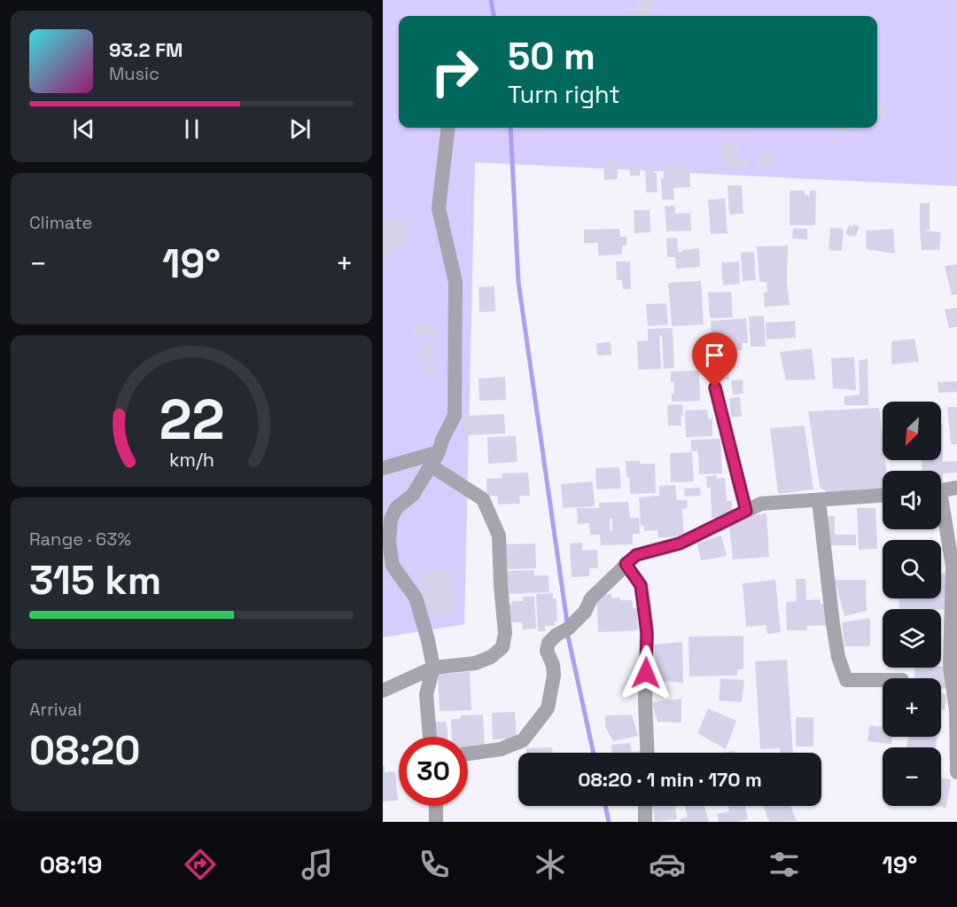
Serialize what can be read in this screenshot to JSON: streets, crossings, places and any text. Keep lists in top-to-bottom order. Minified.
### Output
{"north":"bottom left","page":{"turn":["50 m","Turn right"],"song":["93.2 FM","Music"],"tile":["Climate",["Range · 63%","315 km"],["Arrival","08:20"]],"heat":["−","19°","+"],"map_buttons":["+","−"],"limit":"30","trip":"08:20 · 1 min · 170 m","tabs":["08:19","19°"],"gauge":["22","km/h"]}}
